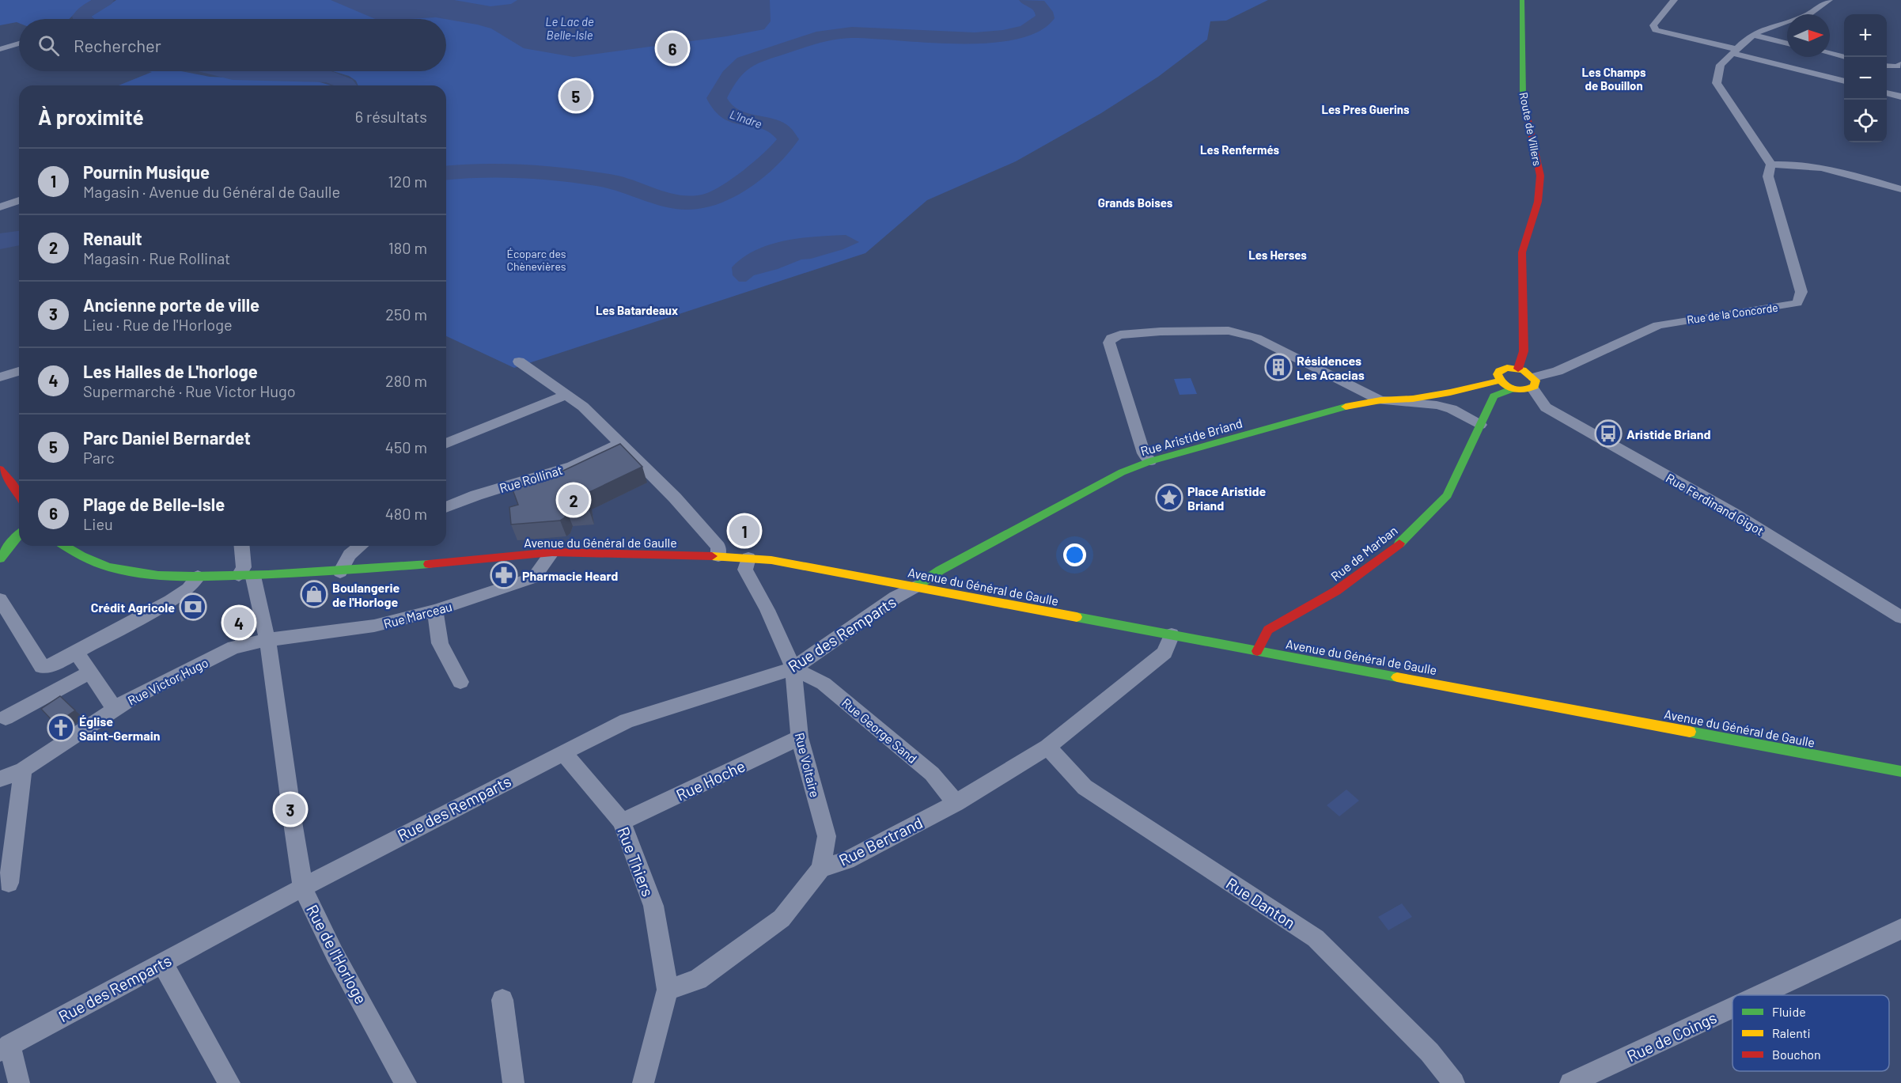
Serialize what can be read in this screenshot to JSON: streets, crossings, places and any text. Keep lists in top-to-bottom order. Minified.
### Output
{"streets":{"main road":["Route de Villers","Rue Aristide Briand","Avenue du Général de Gaulle","Rue de Marban"],"street":["Rue de la Concorde","Rue Rollinat","Rue Ferdinand Gigot","Rue Marceau","Rue des Remparts","Rue Victor Hugo","Rue George Sand","Rue Voltaire","Rue Hoche","Rue Bertrand","Rue Thiers","Rue Danton","Rue de l'Horloge","Rue de Coings"]},"crossings":[["Rue de la Concorde","Rue Ferdinand Gigot"],["Rue Aristide Briand","Avenue du Général de Gaulle"],["Rue Aristide Briand","Rue des Remparts"],["Avenue du Général de Gaulle","Rue de Marban"],["Avenue du Général de Gaulle","Rue Marceau"],["Avenue du Général de Gaulle","Rue des Remparts"],["Avenue du Général de Gaulle","Rue Voltaire"],["Avenue du Général de Gaulle","Rue Bertrand"],["Avenue du Général de Gaulle","Rue de l'Horloge"],["Rue Marceau","Rue Victor Hugo"],["Rue Marceau","Rue de l'Horloge"],["Rue des Remparts","Rue George Sand"],["Rue des Remparts","Rue Voltaire"],["Rue des Remparts","Rue Thiers"],["Rue des Remparts","Rue de l'Horloge"],["Rue Victor Hugo","Rue de l'Horloge"],["Rue George Sand","Rue Voltaire"],["Rue George Sand","Rue Bertrand"],["Rue Voltaire","Rue Hoche"],["Rue Voltaire","Rue Bertrand"],["Rue Hoche","Rue Thiers"],["Rue Bertrand","Rue Danton"]],"districts":["Les Champs de Bouillon","Les Pres Guerins","Les Renfermés","Grands Boises","Les Herses","Les Batardeaux"],"water":["Le Lac de Belle-Isle","L'Indre"],"parks":["Écoparc des Chènevières"],"places":{"building":["Résidences Les Acacias"],"bus stop":["Aristide Briand"],"place":["Place Aristide Briand"],"pharmacy":["Pharmacie Heard"],"shop":["Boulangerie de l'Horloge"],"bank":["Crédit Agricole"],"church":["Église Saint-Germain"]},"legend":["Fluide","Ralenti","Bouchon"],"north":"right","page":{"map_buttons":["+","−"],"search":"Rechercher","pins":["6","5","2","1","4","3"],"heading":["À proximité","6 résultats"],"list":[{"mark":"1","name":"Pournin Musique","note":"Magasin · Avenue du Général de Gaulle","value":"120 m"},{"mark":"2","name":"Renault","note":"Magasin · Rue Rollinat","value":"180 m"},{"mark":"3","name":"Ancienne porte de ville","note":"Lieu · Rue de l'Horloge","value":"250 m"},{"mark":"4","name":"Les Halles de L'horloge","note":"Supermarché · Rue Victor Hugo","value":"280 m"},{"mark":"5","name":"Parc Daniel Bernardet","note":"Parc","value":"450 m"},{"mark":"6","name":"Plage de Belle-Isle","note":"Lieu","value":"480 m"}]}}
